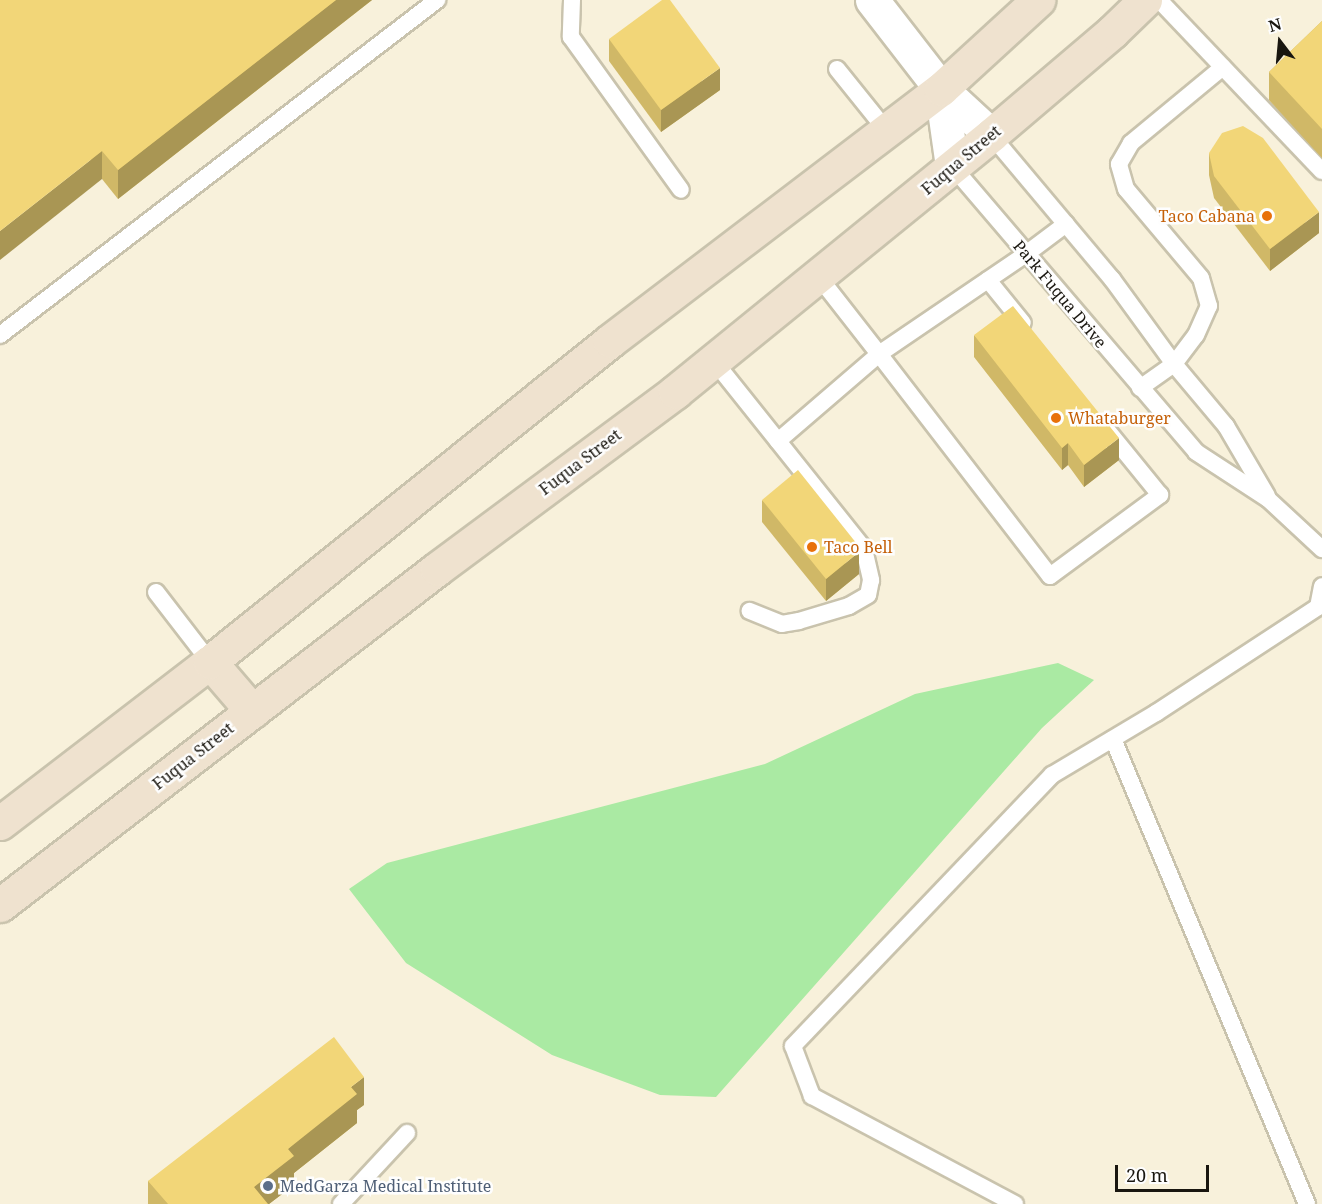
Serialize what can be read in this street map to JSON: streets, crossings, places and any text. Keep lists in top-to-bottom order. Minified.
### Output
{"streets":{"main road":["Fuqua Street"],"lane":["Park Fuqua Drive"]},"crossings":[["Fuqua Street","Park Fuqua Drive"]],"places":["Taco Cabana","Whataburger","Taco Bell","MedGarza Medical Institute"],"scale_bar":"20 m","north":"top"}
